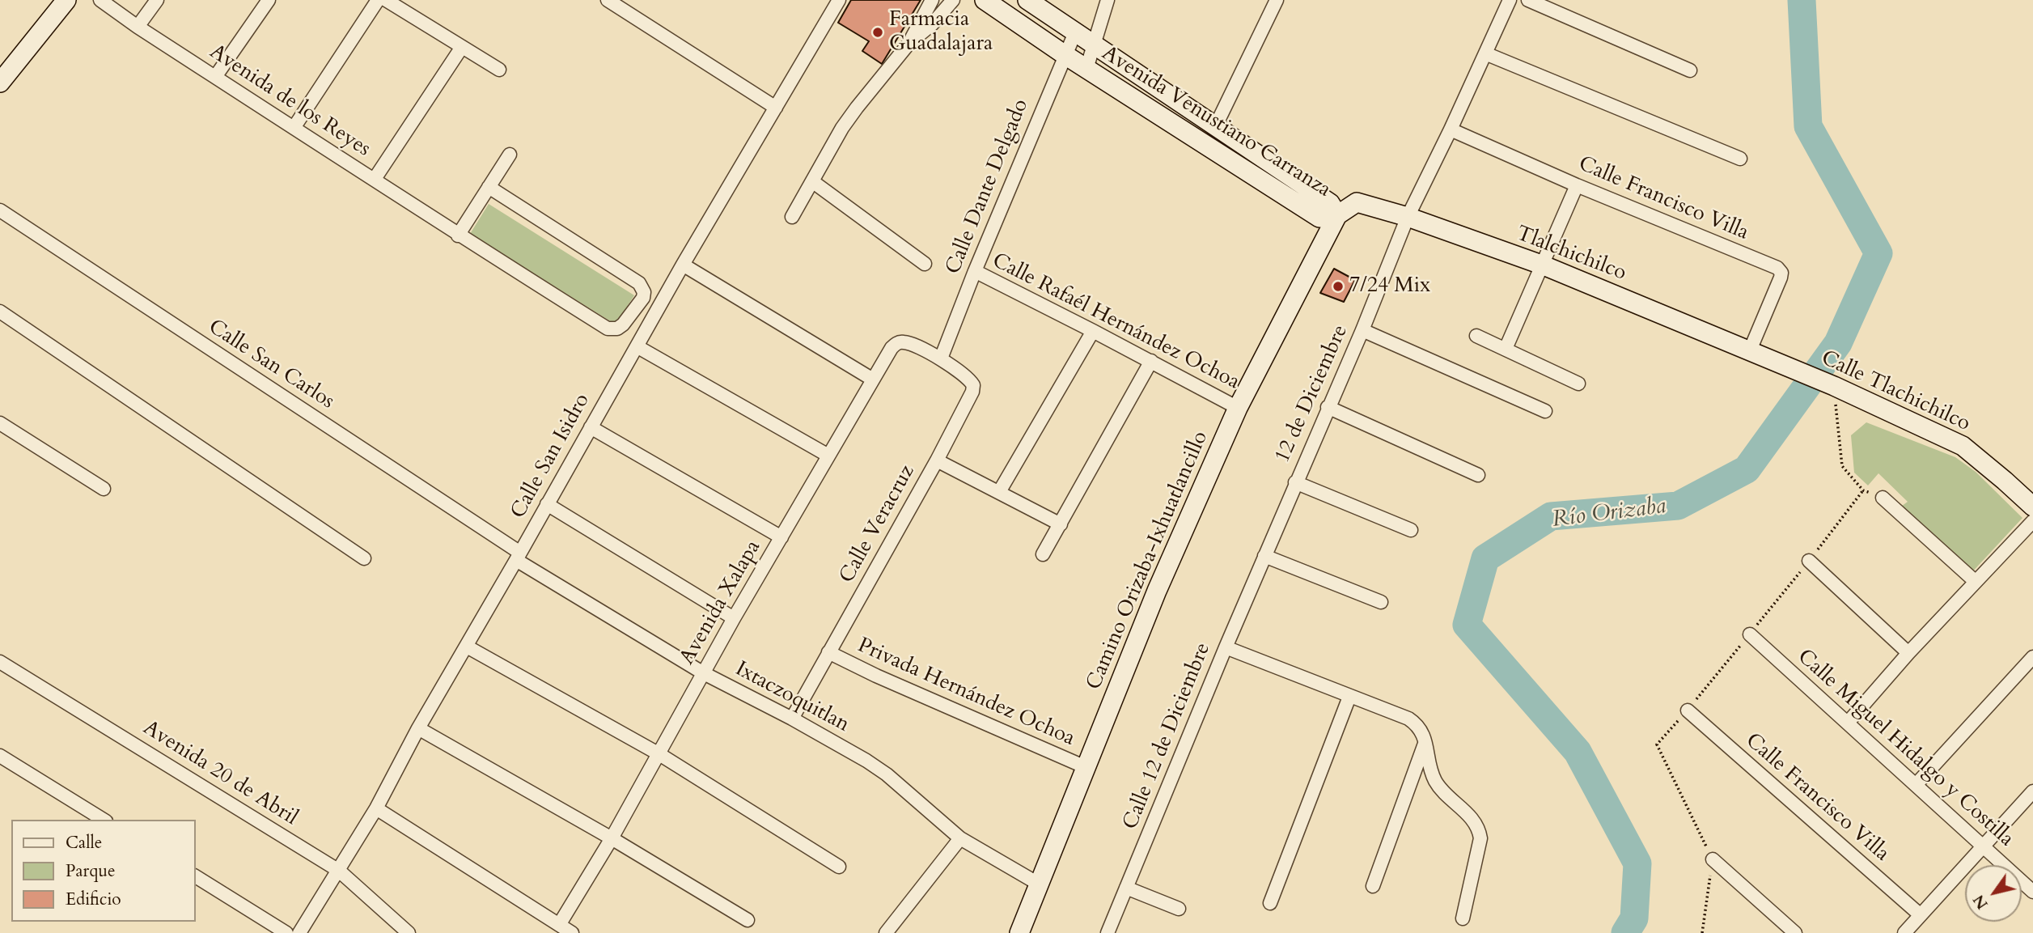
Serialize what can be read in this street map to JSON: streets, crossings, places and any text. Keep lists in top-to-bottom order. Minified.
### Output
{"streets":{"street":["Avenida de los Reyes","Avenida Venustiano Carranza","Calle Dante Delgado","Calle Francisco Villa","Tlalchichilco","Calle Rafaél Hernández Ochoa","Calle San Carlos","Calle Tlachichilco","12 de Diciembre","Calle San Isidro","Calle Veracruz","Camino Orizaba-Ixhuatlancillo","Avenida Xalapa","Privada Hernández Ochoa","Ixtaczoquitlan","Calle 12 de Diciembre","Calle Miguel Hidalgo y Costilla","Avenida 20 de Abril"]},"crossings":[["Avenida Venustiano Carranza","Calle Dante Delgado"],["Avenida Venustiano Carranza","Tlalchichilco"],["Avenida Venustiano Carranza","Camino Orizaba-Ixhuatlancillo"],["Calle Dante Delgado","Calle Rafaél Hernández Ochoa"],["Calle Dante Delgado","Calle Veracruz"],["Calle Dante Delgado","Avenida Xalapa"],["Calle Francisco Villa","Tlalchichilco"],["Calle Francisco Villa","12 de Diciembre"],["Tlalchichilco","Calle Tlachichilco"],["Tlalchichilco","12 de Diciembre"],["Tlalchichilco","Camino Orizaba-Ixhuatlancillo"],["Calle Rafaél Hernández Ochoa","Camino Orizaba-Ixhuatlancillo"],["Calle San Carlos","Calle San Isidro"],["Calle San Carlos","Ixtaczoquitlan"],["12 de Diciembre","Calle 12 de Diciembre"],["Calle San Isidro","Ixtaczoquitlan"],["Calle San Isidro","Avenida 20 de Abril"],["Calle Veracruz","Avenida Xalapa"],["Calle Veracruz","Privada Hernández Ochoa"],["Calle Veracruz","Ixtaczoquitlan"],["Camino Orizaba-Ixhuatlancillo","Privada Hernández Ochoa"],["Camino Orizaba-Ixhuatlancillo","Ixtaczoquitlan"],["Avenida Xalapa","Ixtaczoquitlan"]],"water":["Río Orizaba"],"places":["Farmacia Guadalajara","7/24 Mix"],"legend":["Calle","Parque","Edificio"],"north":"bottom left"}
